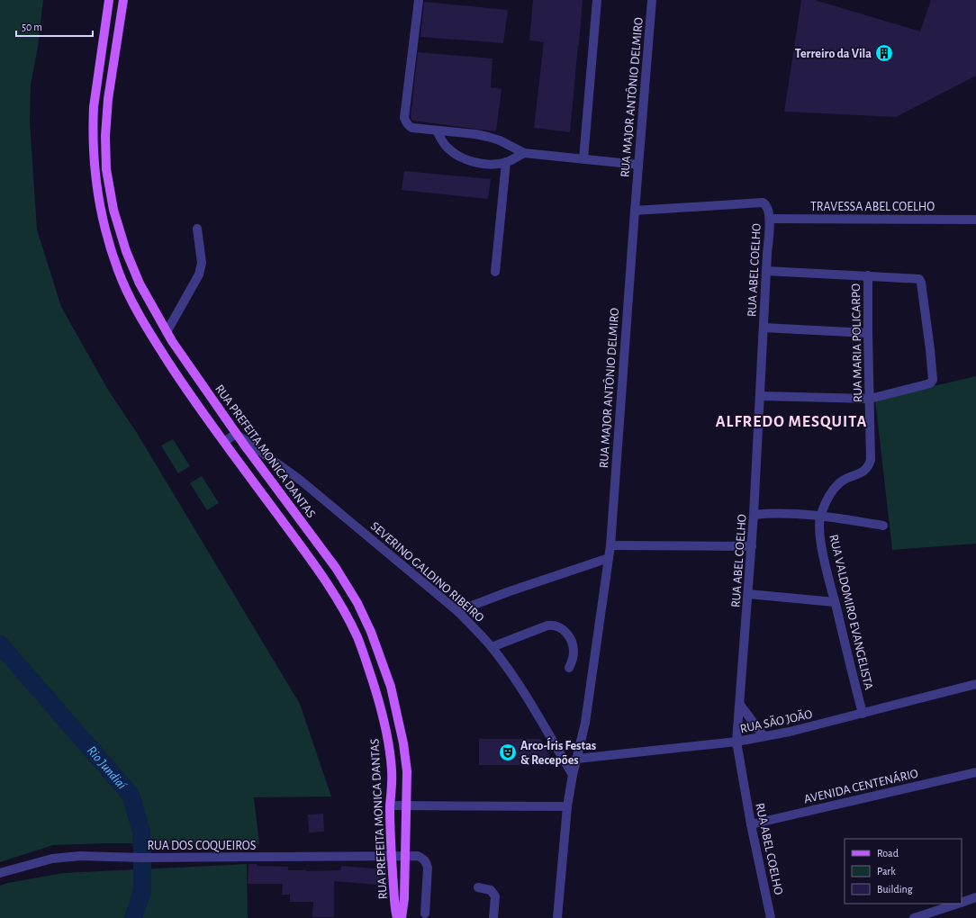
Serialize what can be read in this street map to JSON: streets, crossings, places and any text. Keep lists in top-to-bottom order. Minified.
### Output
{"streets":{"main road":["RUA PREFEITA MONICA DANTAS"],"street":["RUA MAJOR ANTÔNIO DELMIRO","TRAVESSA ABEL COELHO","RUA ABEL COELHO","RUA MARIA POLICARPO","SEVERINO GALDINO RIBEIRO","RUA VALDOMIRO EVANGELISTA","RUA SÃO JOÃO","AVENIDA CENTENÁRIO","RUA DOS COQUEIROS"]},"crossings":[["RUA MAJOR ANTÔNIO DELMIRO","RUA ABEL COELHO"],["RUA MAJOR ANTÔNIO DELMIRO","SEVERINO GALDINO RIBEIRO"],["RUA MAJOR ANTÔNIO DELMIRO","RUA SÃO JOÃO"],["TRAVESSA ABEL COELHO","RUA ABEL COELHO"],["RUA ABEL COELHO","RUA SÃO JOÃO"],["RUA ABEL COELHO","AVENIDA CENTENÁRIO"],["RUA MARIA POLICARPO","RUA VALDOMIRO EVANGELISTA"],["RUA PREFEITA MONICA DANTAS","SEVERINO GALDINO RIBEIRO"],["RUA PREFEITA MONICA DANTAS","RUA DOS COQUEIROS"],["RUA VALDOMIRO EVANGELISTA","RUA SÃO JOÃO"]],"districts":["ALFREDO MESQUITA"],"water":["Rio Jundiaí"],"places":{"building":["Terreiro da Vila"],"theatre":["Arco-Íris Festas & Recepões"]},"legend":["Road","Park","Building"],"scale_bar":"50 m"}
